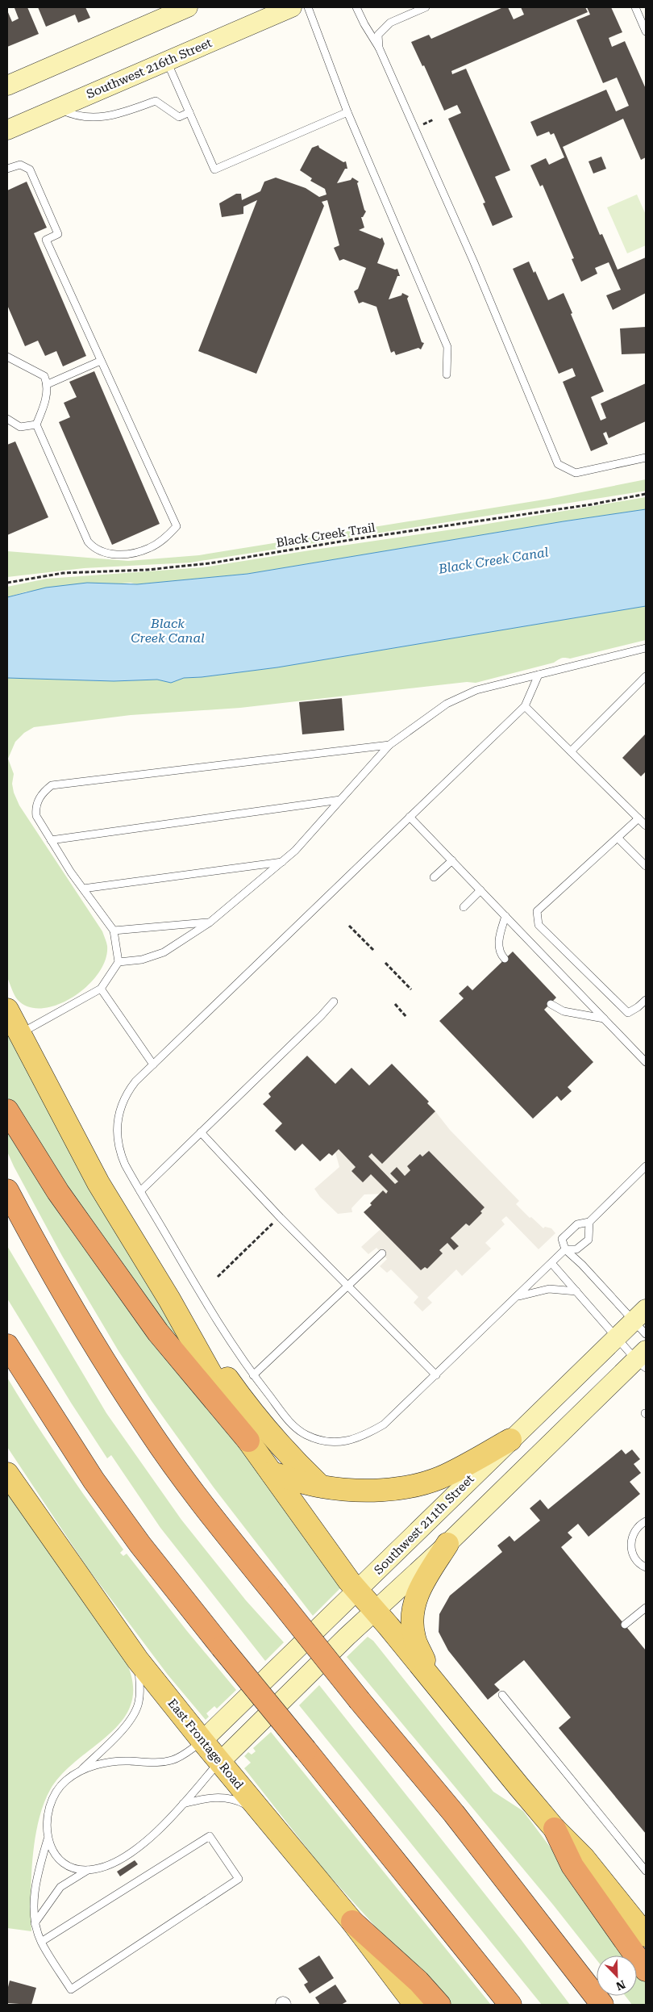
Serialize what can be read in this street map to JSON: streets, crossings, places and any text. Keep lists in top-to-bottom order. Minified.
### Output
{"streets":{"main road":["Southwest 216th Street","Southwest 211th Street","East Frontage Road"],"path":["Black Creek Trail"]},"crossings":[["Southwest 211th Street","East Frontage Road"]],"water":["Black Creek Canal"],"north":"bottom right"}
